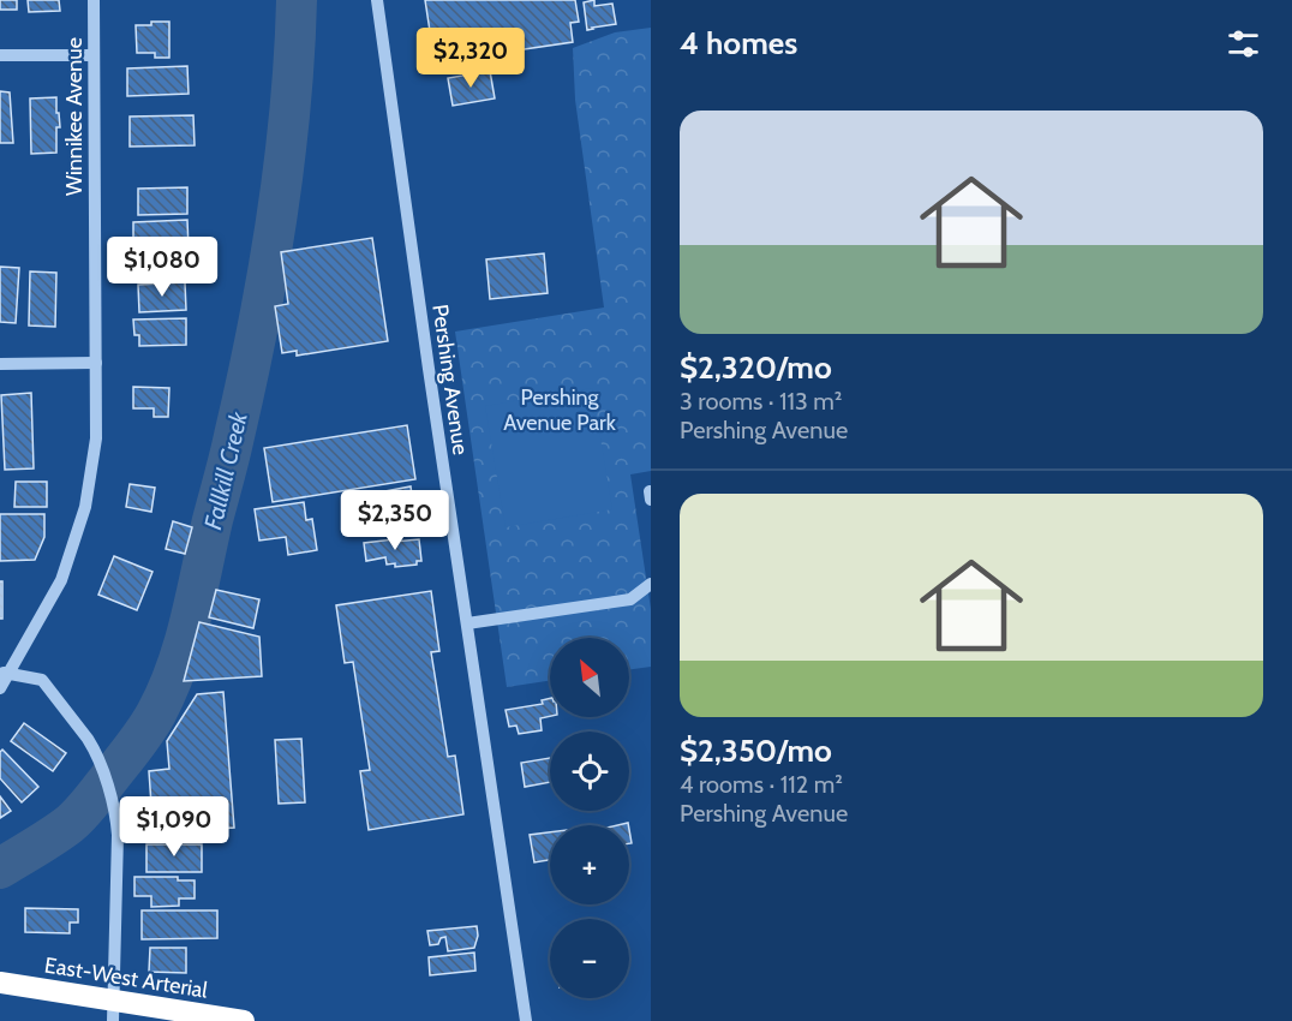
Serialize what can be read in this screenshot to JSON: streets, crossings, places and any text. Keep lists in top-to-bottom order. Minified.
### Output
{"streets":{"highway":["East-West Arterial"],"street":["Winnikee Avenue","Pershing Avenue"]},"water":["Fallkill Creek"],"parks":["Pershing Avenue Park"],"north":"top left","page":{"heading":"4 homes","price":["$2,320","$1,080","$2,350","$1,090"],"list":[{"name":"$2,320/mo","note":"3 rooms · 113 m² · Pershing Avenue"},{"name":"$2,350/mo","note":"4 rooms · 112 m² · Pershing Avenue"}],"map_buttons":["+","−"]}}
